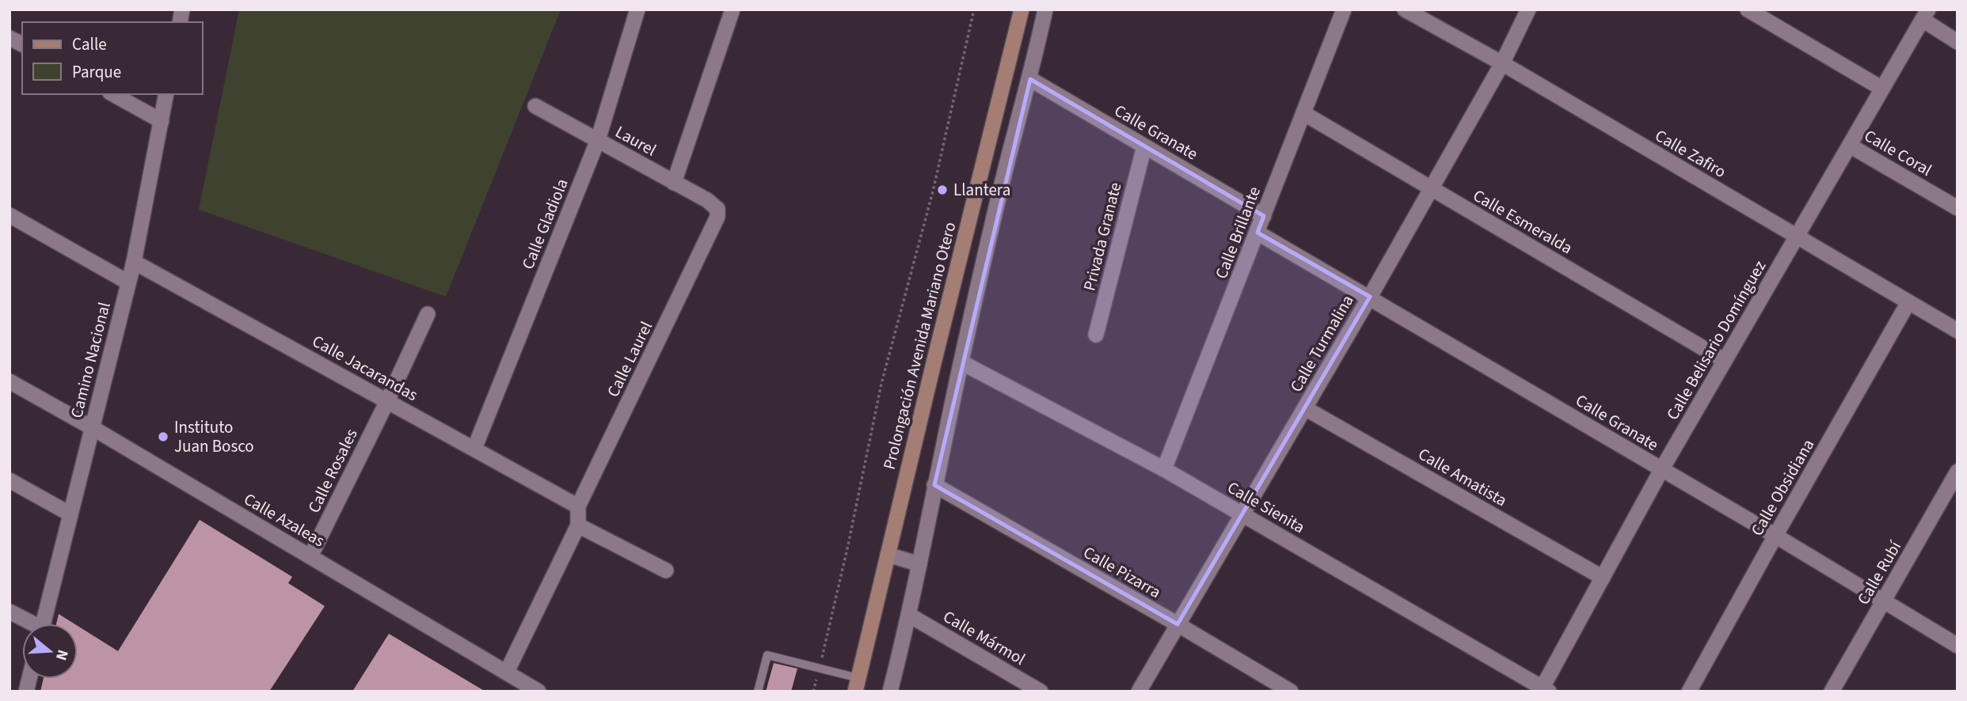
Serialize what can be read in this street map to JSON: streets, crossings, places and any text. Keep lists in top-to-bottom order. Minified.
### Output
{"streets":{"main road":["Prolongación Avenida Mariano Otero"],"street":["Calle Granate","Laurel","Calle Coral","Calle Zafiro","Calle Esmeralda","Calle Gladiola","Calle Brillante","Privada Granate","Calle Belisario Domínguez","Calle Turmalina","Calle Laurel","Camino Nacional","Calle Jacarandas","Calle Rosales","Calle Amatista","Calle Obsidiana","Calle Sienita","Calle Azaleas","Calle Pizarra","Calle Rubí","Calle Mármol"]},"crossings":[["Calle Granate","Calle Brillante"],["Calle Granate","Privada Granate"],["Calle Granate","Calle Belisario Domínguez"],["Calle Granate","Calle Turmalina"],["Calle Granate","Calle Obsidiana"],["Calle Granate","Calle Rubí"],["Laurel","Calle Gladiola"],["Laurel","Calle Laurel"],["Calle Coral","Calle Belisario Domínguez"],["Calle Zafiro","Calle Belisario Domínguez"],["Calle Zafiro","Calle Turmalina"],["Calle Zafiro","Calle Obsidiana"],["Calle Esmeralda","Calle Brillante"],["Calle Esmeralda","Calle Belisario Domínguez"],["Calle Esmeralda","Calle Turmalina"],["Calle Gladiola","Calle Jacarandas"],["Calle Brillante","Calle Sienita"],["Calle Belisario Domínguez","Calle Amatista"],["Calle Belisario Domínguez","Calle Sienita"],["Calle Turmalina","Calle Amatista"],["Calle Turmalina","Calle Sienita"],["Calle Turmalina","Calle Pizarra"],["Calle Laurel","Calle Jacarandas"],["Calle Laurel","Calle Azaleas"],["Camino Nacional","Calle Jacarandas"],["Camino Nacional","Calle Azaleas"],["Calle Jacarandas","Calle Rosales"],["Calle Rosales","Calle Azaleas"]],"places":["Llantera","Instituto Juan Bosco"],"legend":["Calle","Parque"],"north":"right"}
